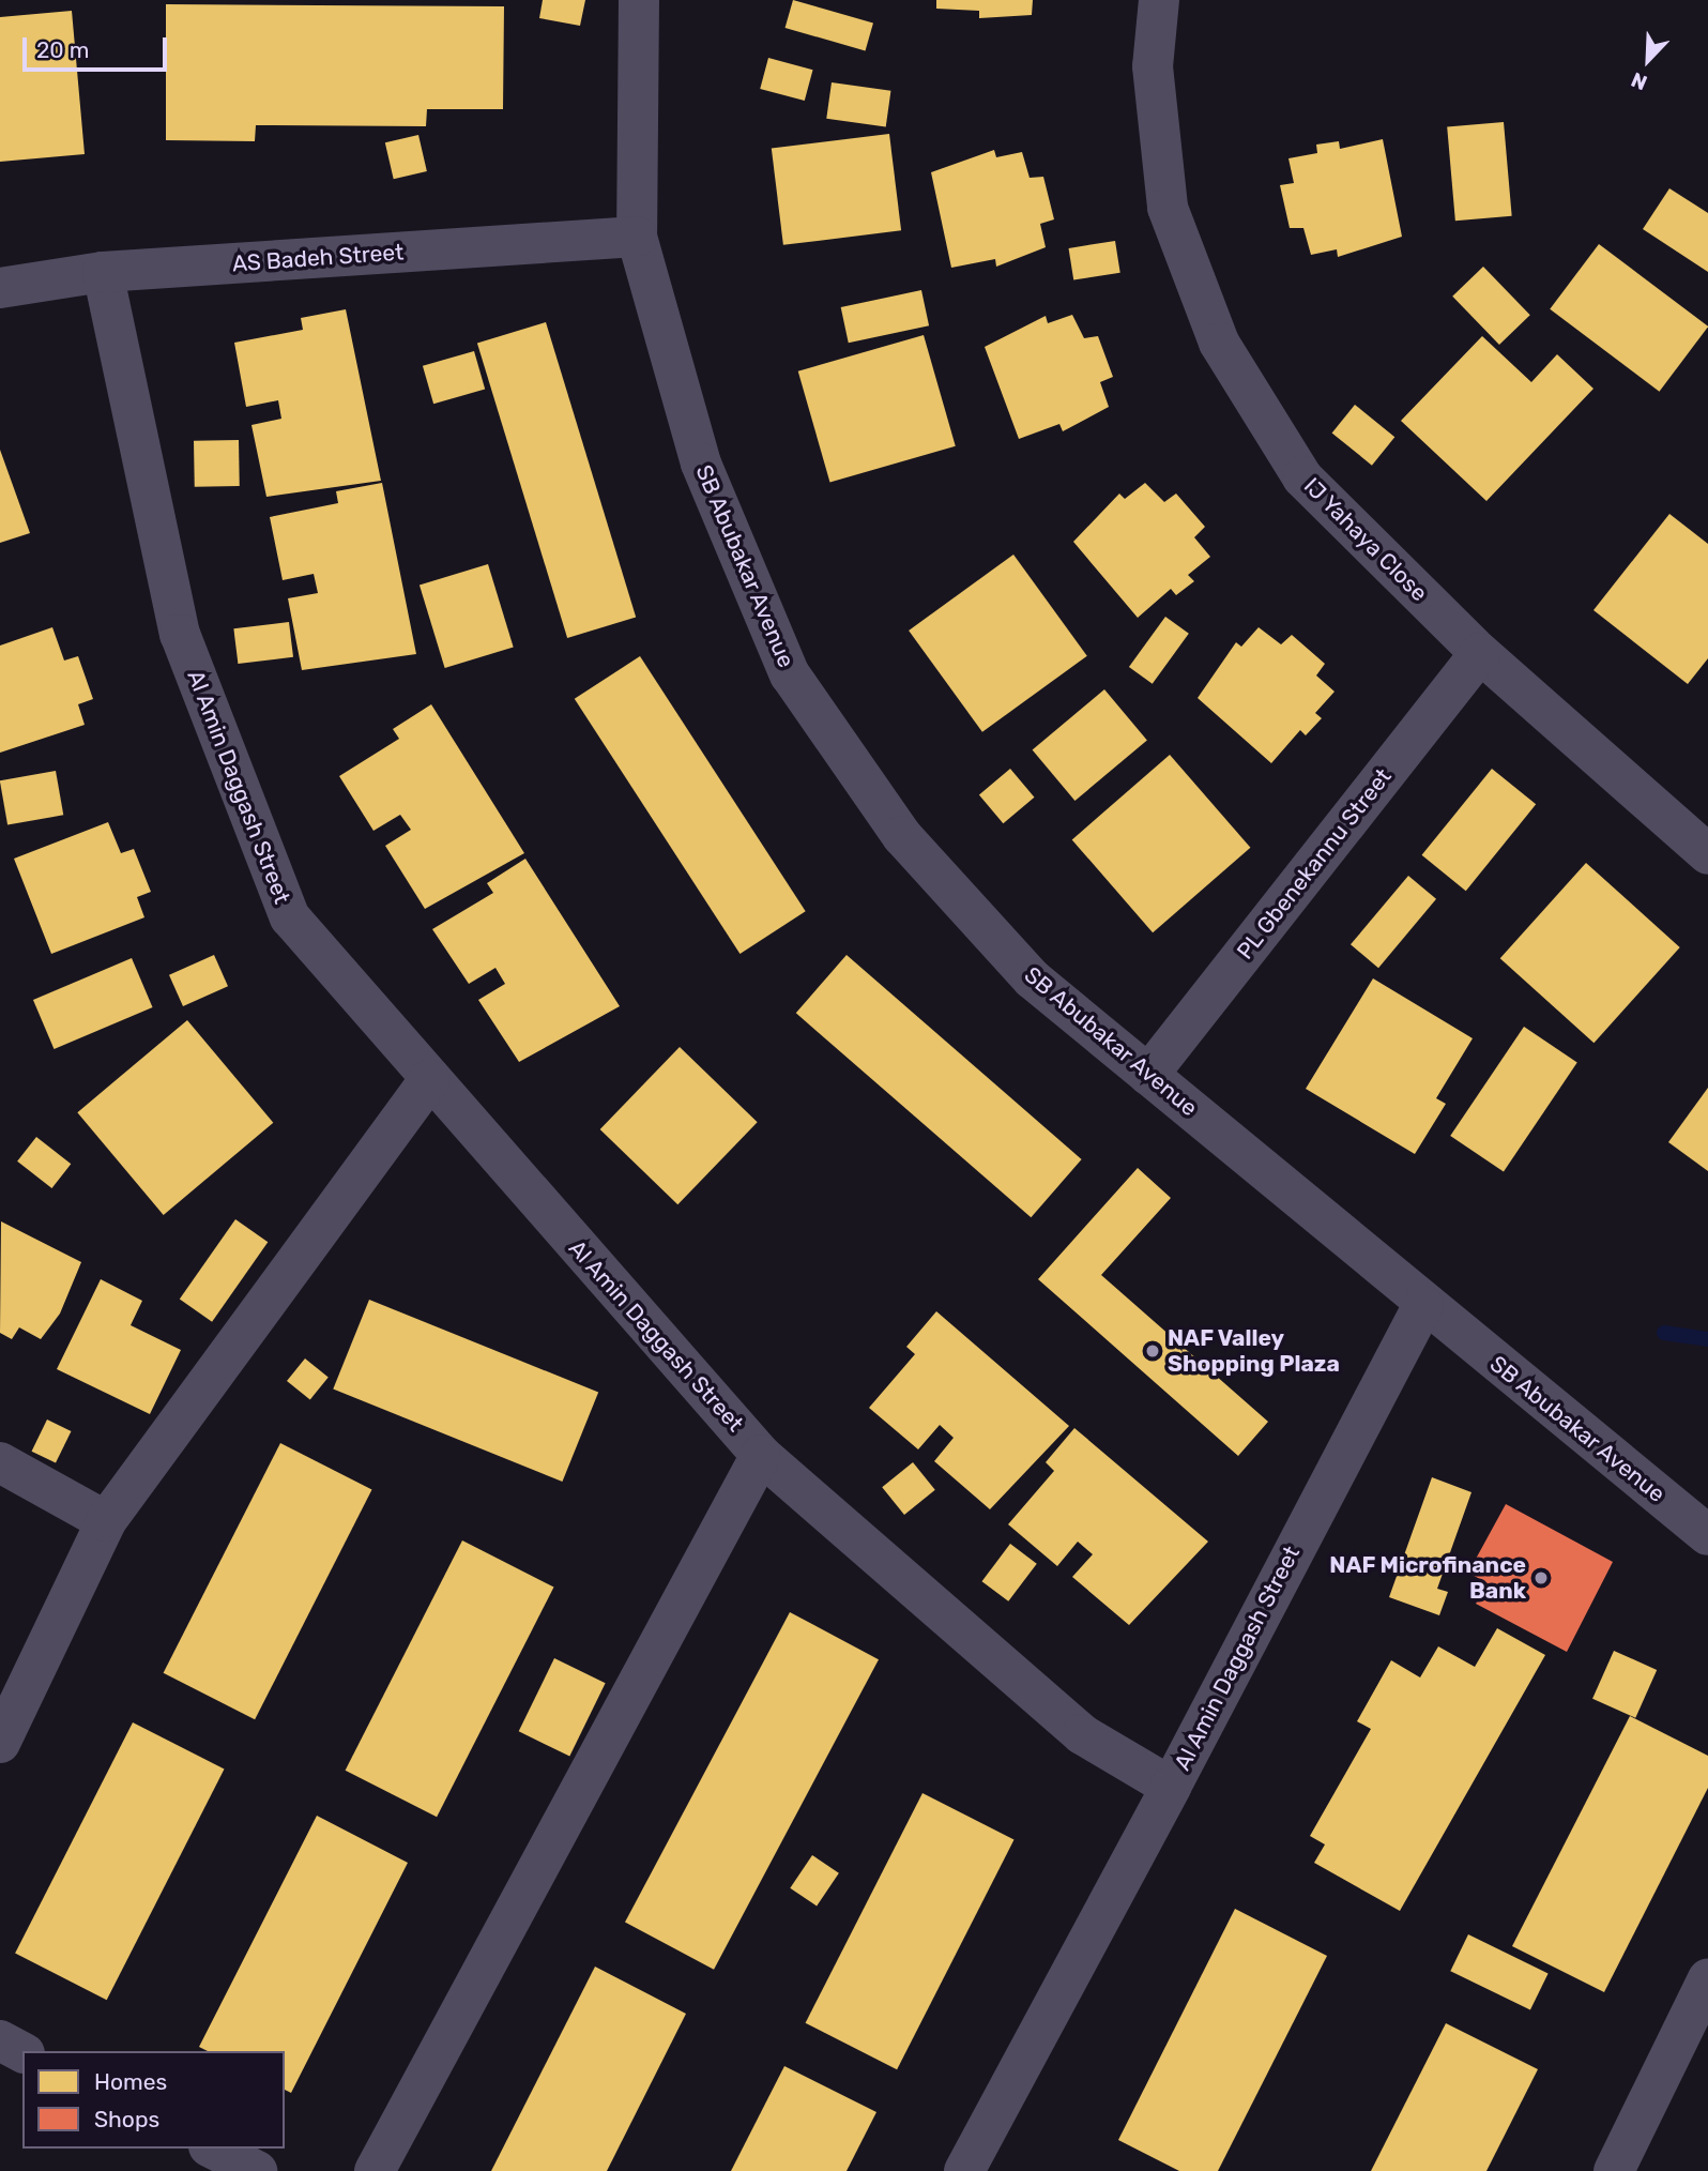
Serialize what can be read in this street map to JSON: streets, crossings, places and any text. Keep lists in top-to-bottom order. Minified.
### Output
{"streets":{"street":["AS Badeh Street","IJ Yahaya Close","SB Abubakar Avenue","Al Amin Daggash Street","PL Gbenekannu Street"]},"crossings":[["AS Badeh Street","SB Abubakar Avenue"],["AS Badeh Street","Al Amin Daggash Street"],["IJ Yahaya Close","PL Gbenekannu Street"],["SB Abubakar Avenue","Al Amin Daggash Street"],["SB Abubakar Avenue","PL Gbenekannu Street"]],"places":["NAF Valley Shopping Plaza","NAF Microfinance Bank"],"legend":["Homes","Shops"],"scale_bar":"20 m","north":"bottom left"}
